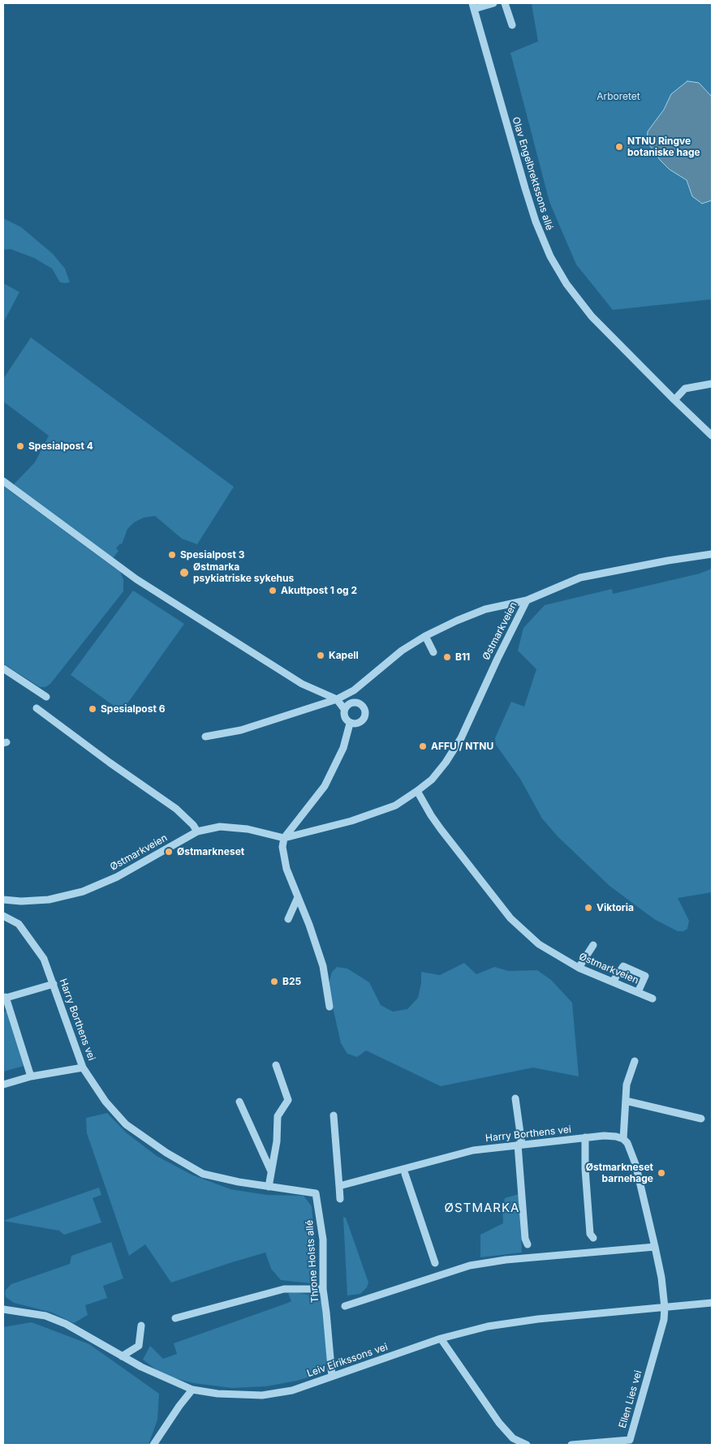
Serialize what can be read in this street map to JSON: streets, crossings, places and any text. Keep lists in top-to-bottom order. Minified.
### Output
{"streets":{"street":["Olav Engelbrektssons allé","Østmarkveien","Harry Borthens vei","Throne Holsts allé","Leiv Eirikssons vei","Ellen Lies vei"]},"crossings":[["Harry Borthens vei","Throne Holsts allé"],["Throne Holsts allé","Leiv Eirikssons vei"],["Leiv Eirikssons vei","Ellen Lies vei"]],"districts":["ØSTMARKA"],"parks":["Arboretet"],"places":["NTNU Ringve botaniske hage","Spesialpost 4","Spesialpost 3","Østmarka psykiatriske sykehus","Akuttpost 1 og 2","Kapell","B11","Spesialpost 6","AFFU / NTNU","Østmarkneset","Viktoria","B25","Østmarkneset barnehage"]}
